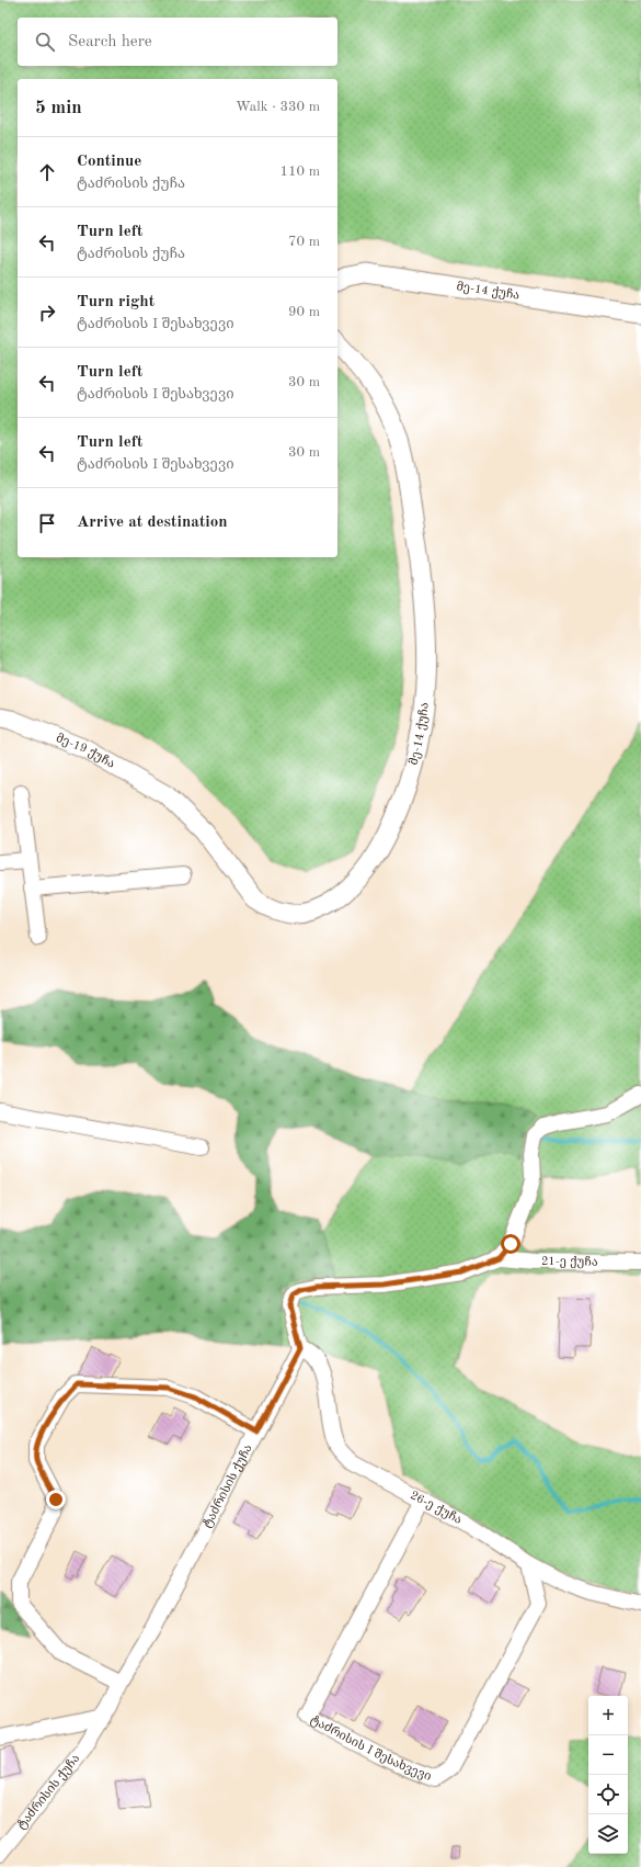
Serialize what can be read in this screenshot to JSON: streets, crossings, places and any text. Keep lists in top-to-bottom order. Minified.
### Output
{"streets":{"street":["მე-14 ქუჩა","მე-19 ქუჩა","21-ე ქუჩა","ტაძრისის ქუჩა","26-ე ქუჩა","ტაძრისის I შესახვევი"]},"crossings":[["მე-14 ქუჩა","მე-19 ქუჩა"],["ტაძრისის ქუჩა","26-ე ქუჩა"],["26-ე ქუჩა","ტაძრისის I შესახვევი"]],"page":{"search":"Search here","heading":["5 min","Walk · 330 m"],"list":[["Continue","ტაძრისის ქუჩა","110 m"],["Turn left","ტაძრისის ქუჩა","70 m"],["Turn right","ტაძრისის I შესახვევი","90 m"],["Turn left","ტაძრისის I შესახვევი","30 m"],["Turn left","ტაძრისის I შესახვევი","30 m"],"Arrive at destination"],"map_buttons":["+","−"]}}
